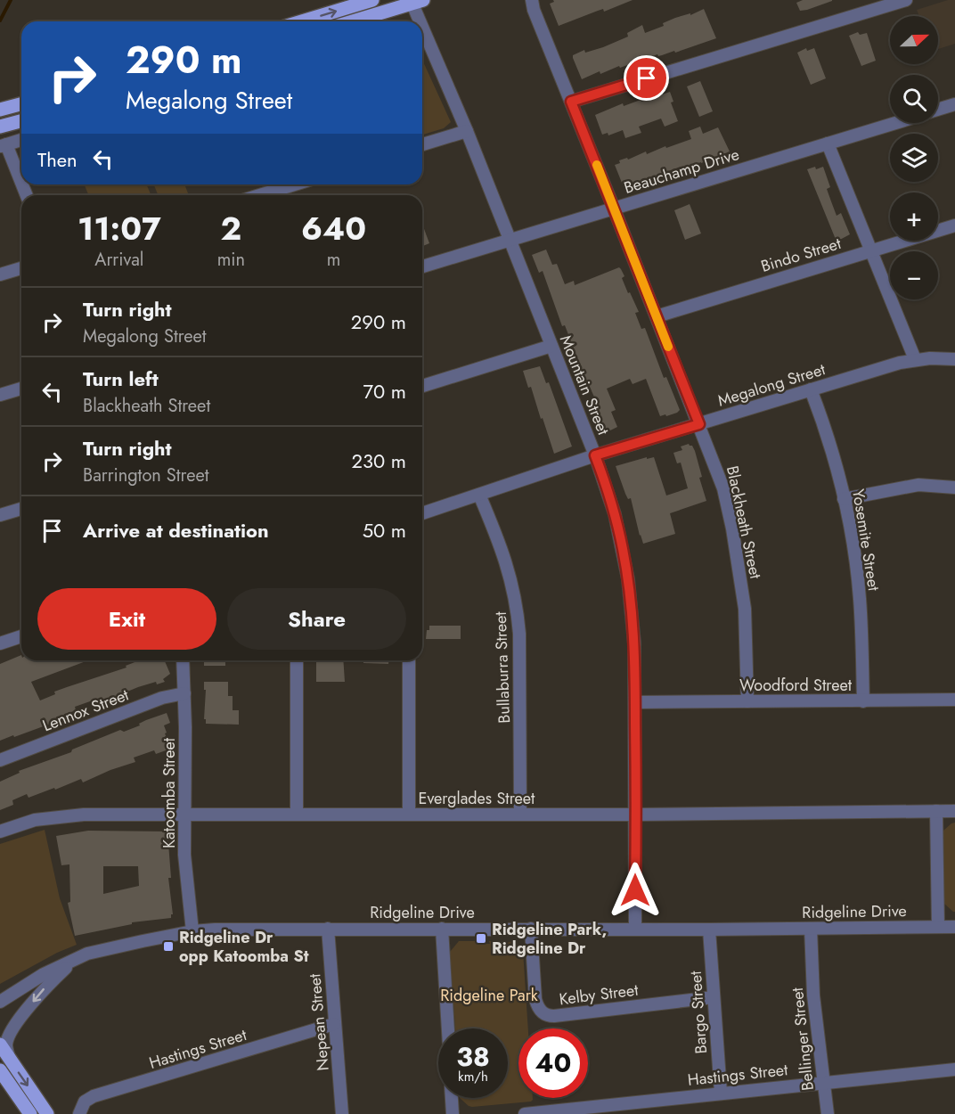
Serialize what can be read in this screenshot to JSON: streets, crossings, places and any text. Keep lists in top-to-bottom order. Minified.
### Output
{"streets":{"street":["Beauchamp Drive","Bindo Street","Mountain Street","Megalong Street","Blackheath Street","Yosemite Street","Bullaburra Street","Woodford Street","Lennox Street","Katoomba Street","Everglades Street","Ridgeline Drive","Kelby Street","Bargo Street","Nepean Street","Bellinger Street","Hastings Street"]},"crossings":[["Beauchamp Drive","Mountain Street"],["Beauchamp Drive","Blackheath Street"],["Bindo Street","Blackheath Street"],["Mountain Street","Megalong Street"],["Mountain Street","Woodford Street"],["Mountain Street","Everglades Street"],["Mountain Street","Ridgeline Drive"],["Megalong Street","Blackheath Street"],["Megalong Street","Yosemite Street"],["Megalong Street","Bullaburra Street"],["Blackheath Street","Woodford Street"],["Yosemite Street","Woodford Street"],["Bullaburra Street","Everglades Street"],["Lennox Street","Katoomba Street"],["Katoomba Street","Everglades Street"],["Katoomba Street","Ridgeline Drive"],["Ridgeline Drive","Kelby Street"],["Ridgeline Drive","Bargo Street"],["Ridgeline Drive","Nepean Street"],["Ridgeline Drive","Bellinger Street"],["Kelby Street","Bargo Street"],["Bargo Street","Hastings Street"],["Nepean Street","Hastings Street"],["Bellinger Street","Hastings Street"]],"parks":["Ridgeline Park"],"places":{"transit":["Ridgeline Park, Ridgeline Dr","Ridgeline Dr opp Katoomba St"]},"north":"right","page":{"map_buttons":["+","−"],"turn":["290 m","Megalong Street"],"then":"Then","eta":["11:07","Arrival","2","min","640","m"],"list":[{"name":"Turn right","note":"Megalong Street","value":"290 m"},{"name":"Turn left","note":"Blackheath Street","value":"70 m"},{"name":"Turn right","note":"Barrington Street","value":"230 m"},{"name":"Arrive at destination","value":"50 m"}],"buttons":["Exit","Share"],"speed":"38 km/h","limit":"40"}}
